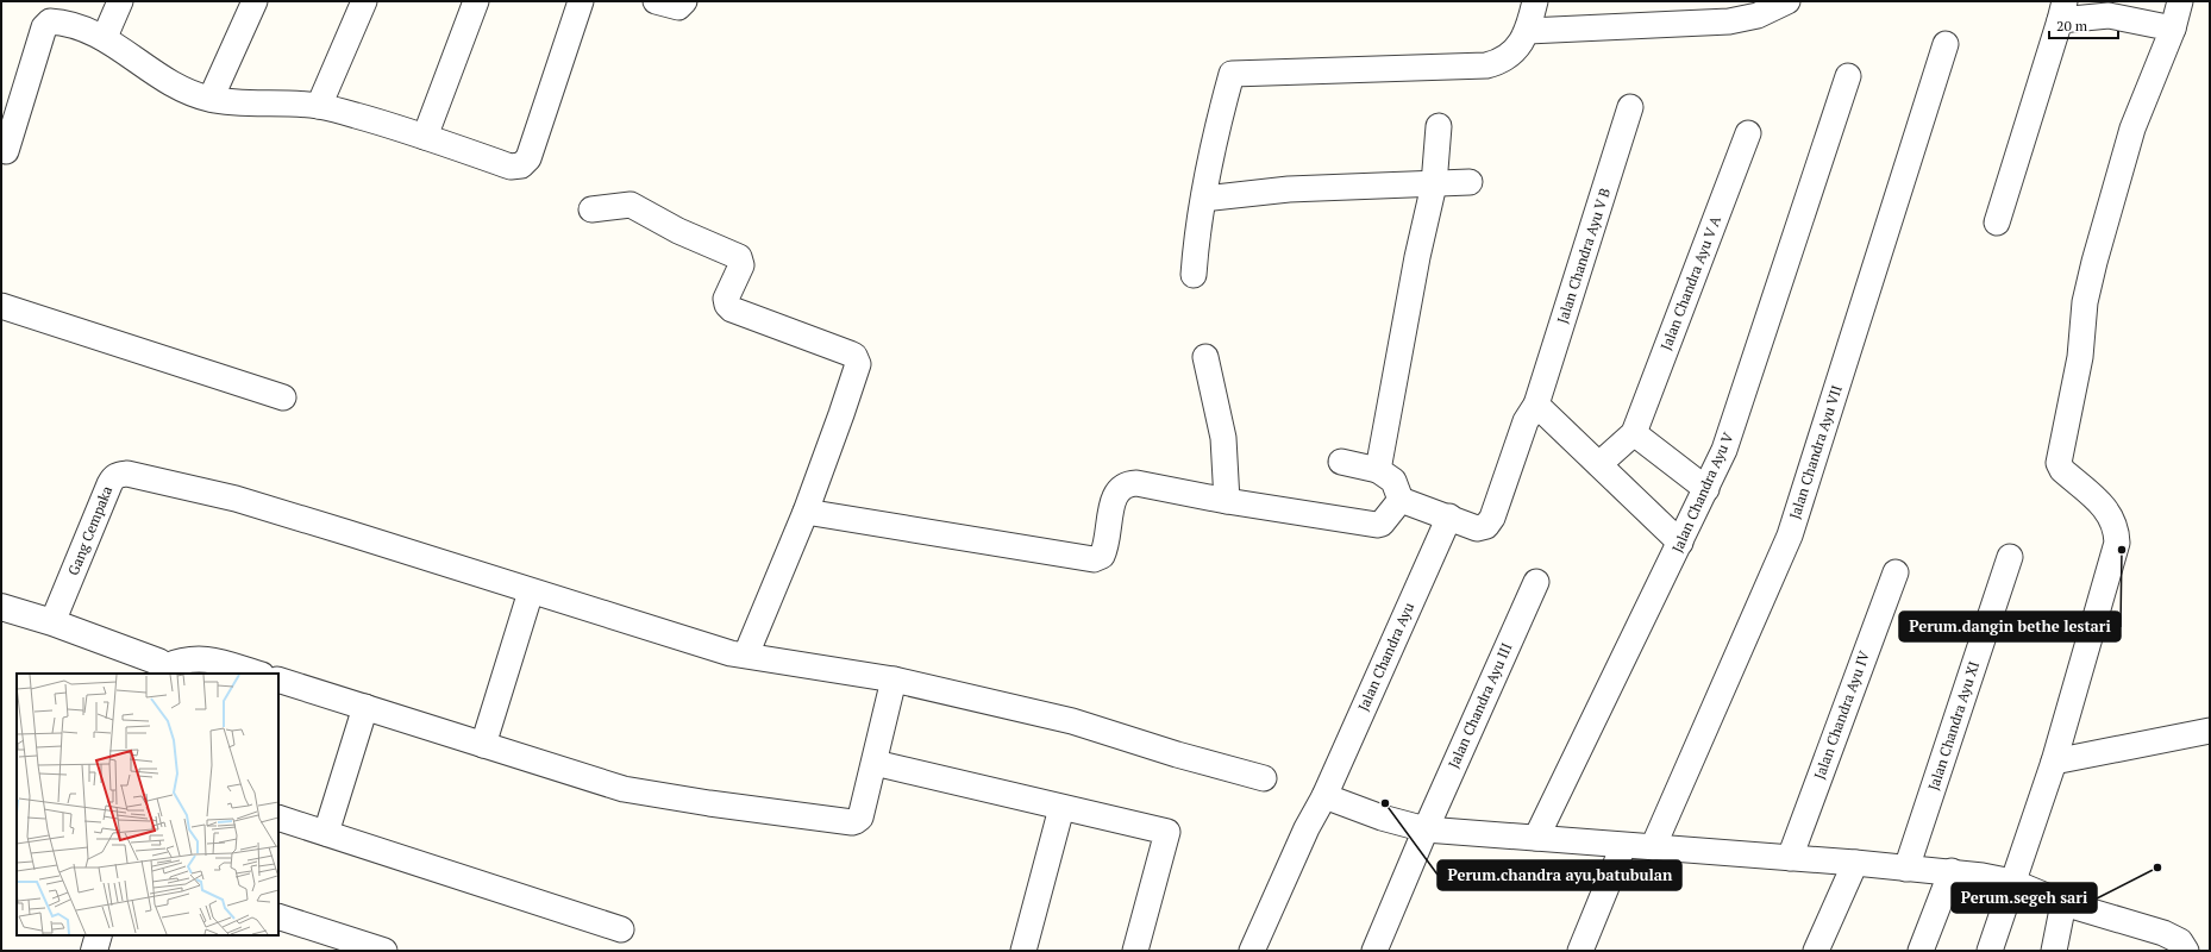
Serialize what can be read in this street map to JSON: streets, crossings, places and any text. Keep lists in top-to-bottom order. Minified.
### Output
{"streets":{"street":["Jalan Chandra Ayu V B","Jalan Chandra Ayu V A","Jalan Chandra Ayu VII","Jalan Chandra Ayu V","Gang Cempaka","Jalan Chandra Ayu","Jalan Chandra Ayu III","Jalan Chandra Ayu IV","Jalan Chandra Ayu XI"]},"crossings":[["Jalan Chandra Ayu V B","Jalan Chandra Ayu"]],"places":["Perum.dangin bethe lestari","Perum.chandra ayu,batubulan","Perum.segeh sari"],"scale_bar":"20 m"}
